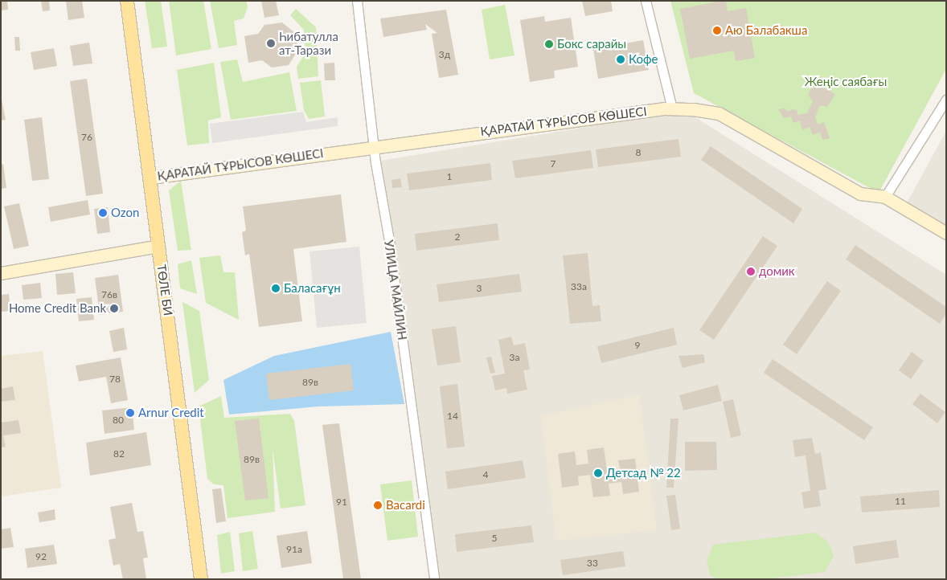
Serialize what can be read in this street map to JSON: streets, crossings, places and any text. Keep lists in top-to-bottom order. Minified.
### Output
{"streets":{"main road":["ҚАРАТАЙ ТҰРЫСОВ КӨШЕСІ","ТӨЛЕ БИ"],"street":["УЛИЦА МАЙЛИН"]},"crossings":[["ҚАРАТАЙ ТҰРЫСОВ КӨШЕСІ","ТӨЛЕ БИ"],["ҚАРАТАЙ ТҰРЫСОВ КӨШЕСІ","УЛИЦА МАЙЛИН"]],"parks":["Жеңіс саябағы"],"places":["Аю Балабакша","Һибатулла ат-Тарази","Бокс сарайы","Кофе","Ozon","домик","Баласағұн","Home Credit Bank","Arnur Credit","Детсад № 22","Bacardi"],"house_numbers":["3д","76","8","7","1","2","33а","3","76в","9","3а","78","89в","14","80","82","89в","4","11","91","5","91а","92","33"]}
